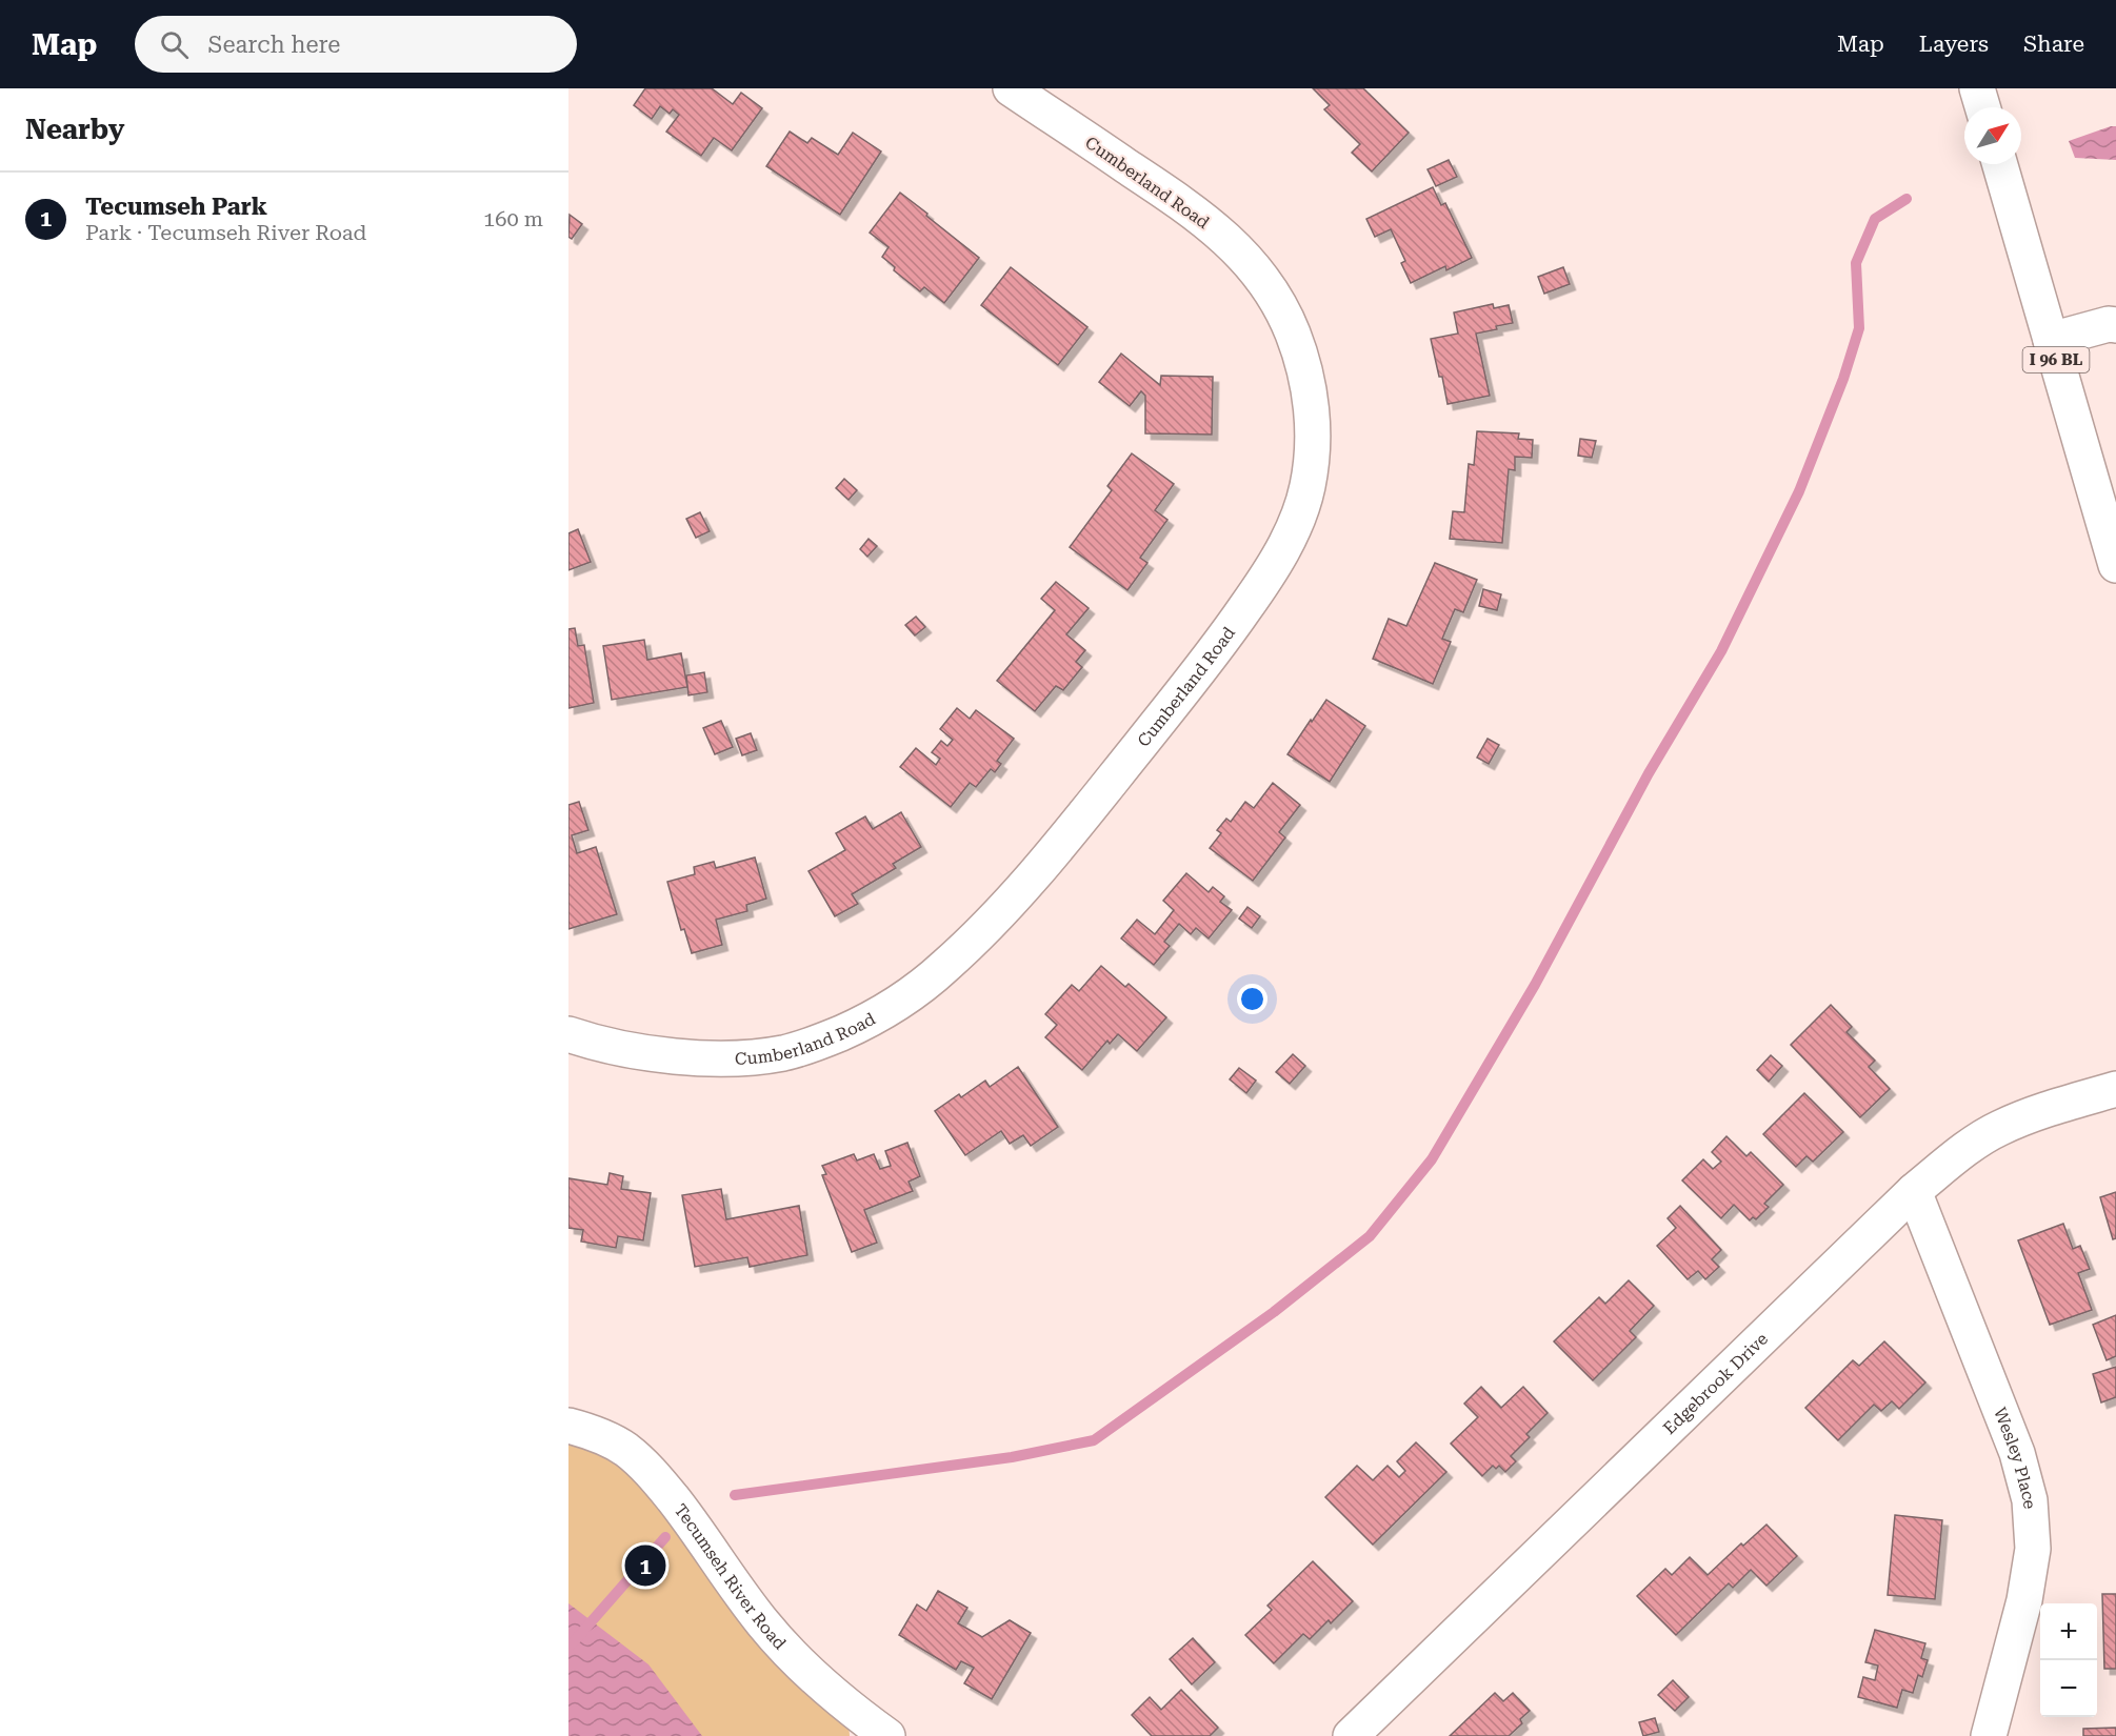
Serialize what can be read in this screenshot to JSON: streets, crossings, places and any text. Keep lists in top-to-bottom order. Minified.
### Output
{"streets":{"street":["Cumberland Road","I 96 BL","Edgebrook Drive","Wesley Place","Tecumseh River Road"]},"crossings":[["Edgebrook Drive","Wesley Place"]],"north":"top right","page":{"header":"Map","search":"Search here","nav":["Map","Layers","Share"],"heading":"Nearby","list":[{"mark":"1","name":"Tecumseh Park","note":"Park · Tecumseh River Road","value":"160 m"}],"pins":"1","map_buttons":["+","−"]}}
